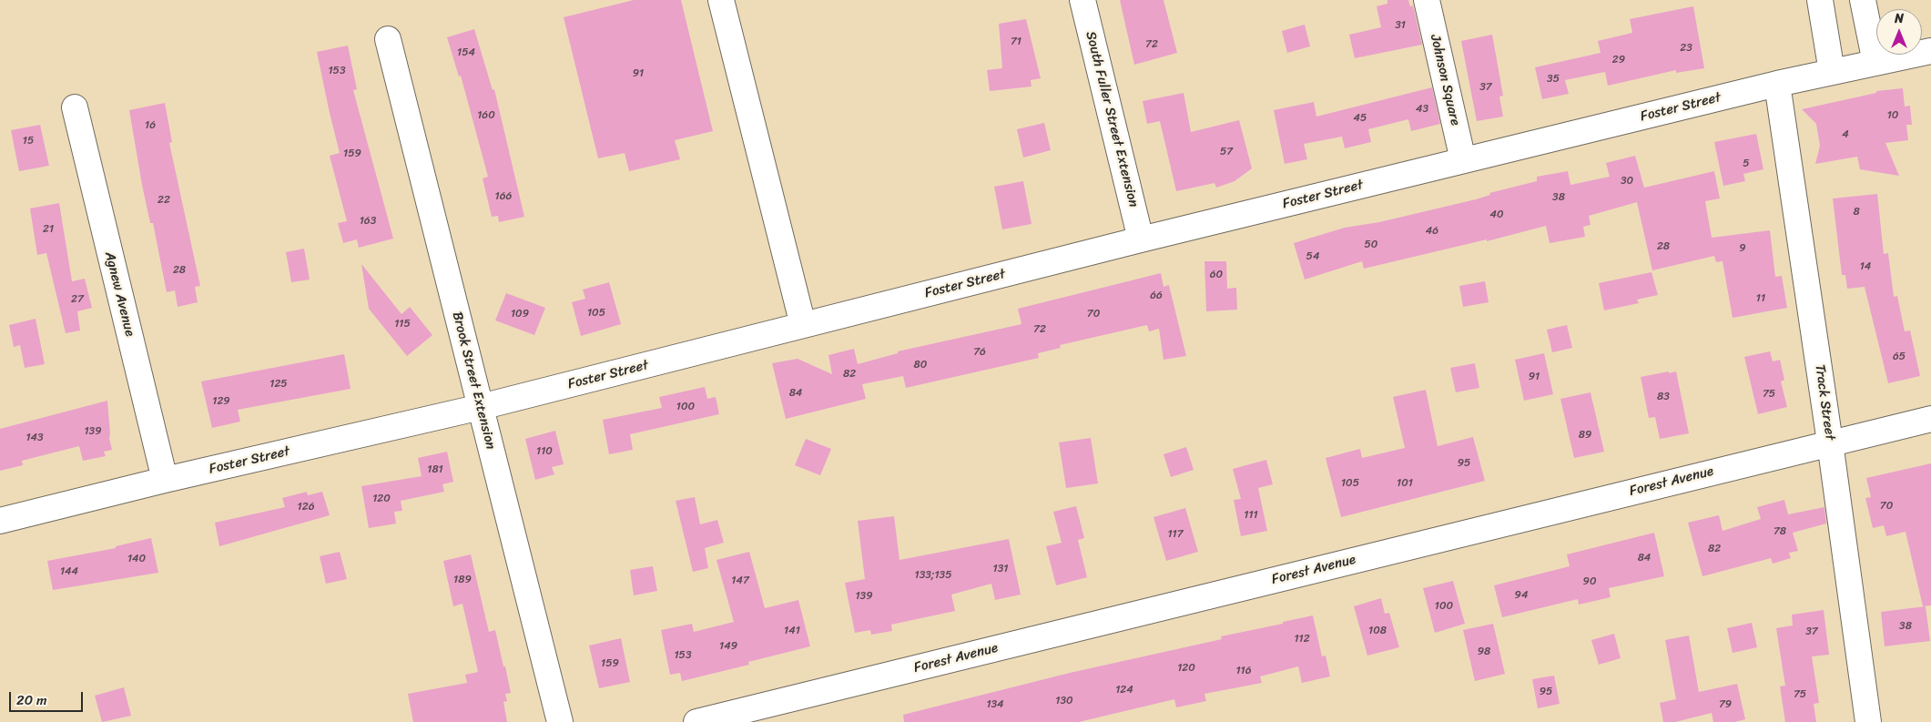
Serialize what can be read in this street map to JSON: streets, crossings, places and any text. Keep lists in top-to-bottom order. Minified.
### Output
{"streets":{"street":["Johnson Square","Foster Street","South Fuller Street Extension","Agnew Avenue","Brook Street Extension","Track Street","Forest Avenue"]},"crossings":[["Johnson Square","Foster Street"],["Foster Street","South Fuller Street Extension"],["Foster Street","Agnew Avenue"],["Foster Street","Brook Street Extension"],["Foster Street","Track Street"],["Track Street","Forest Avenue"]],"house_numbers":["31","71","72","23","154","29","153","91","35","37","43","160","10","45","16","4","15","57","159","5","30","166","38","22","8","40","163","21","46","50","28","9","54","14","28","60","66","11","27","105","109","70","115","72","76","65","80","82","91","125","84","75","83","129","100","139","89","143","110","95","181","105","101","120","70","126","111","78","117","82","84","140","131","144","133;135","189","147","90","94","139","100","38","141","108","37","112","149","98","153","159","120","116","124","95","75","130","134","79"],"scale_bar":"20 m","north":"top"}
